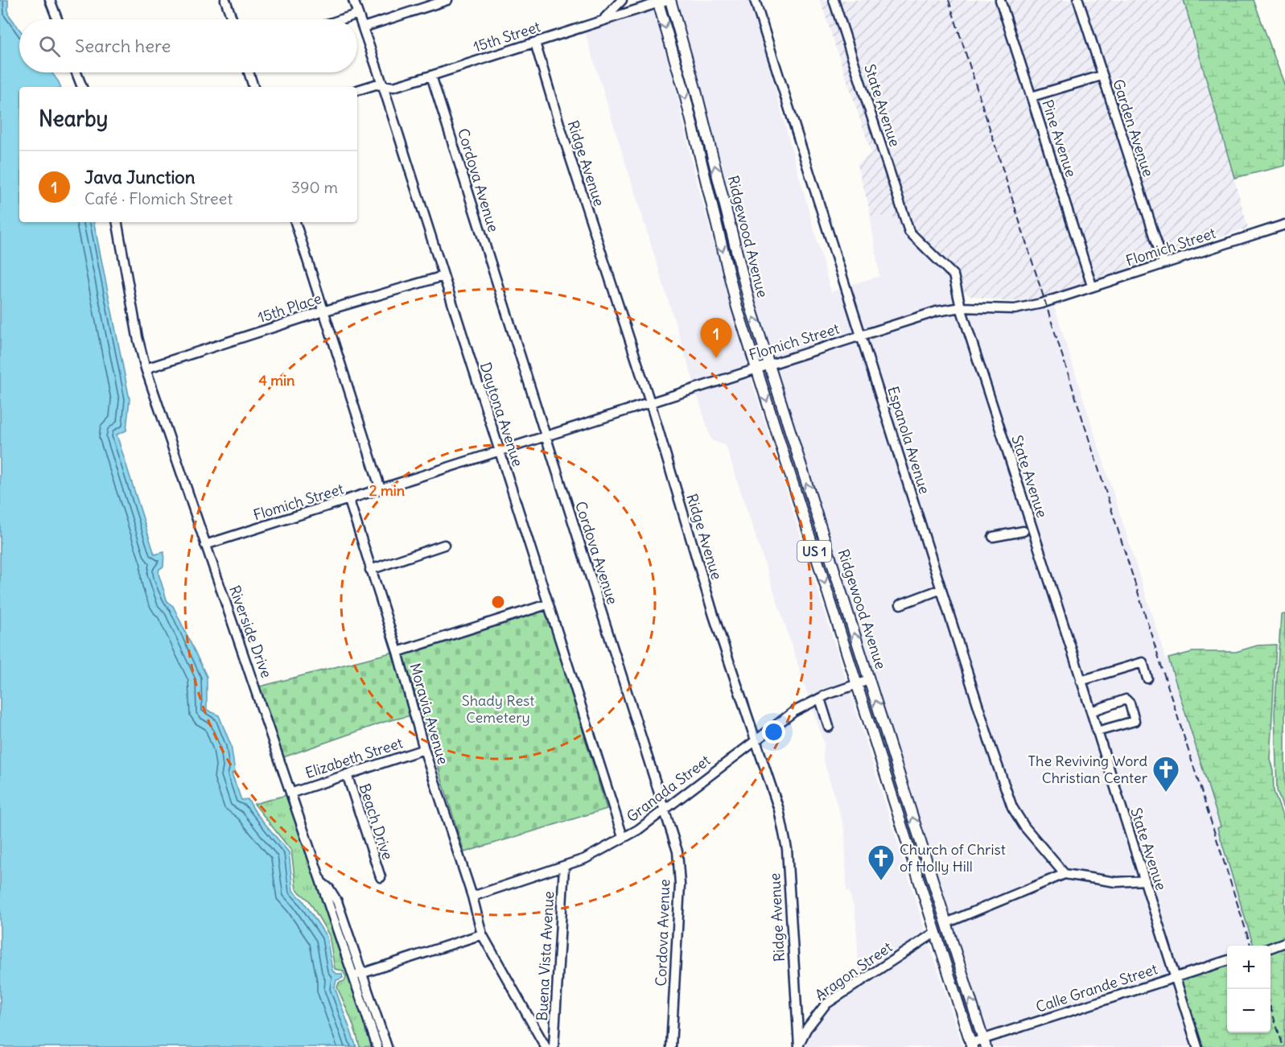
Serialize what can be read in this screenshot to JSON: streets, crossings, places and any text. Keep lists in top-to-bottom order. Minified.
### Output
{"streets":{"main road":["Ridgewood Avenue","US 1"],"street":["15th Street","State Avenue","Garden Avenue","Pine Avenue","Ridge Avenue","Cordova Avenue","Flomich Street","15th Place","Daytona Avenue","Espanola Avenue","Riverside Drive","Moravia Avenue","Elizabeth Street","Granada Street","Beach Drive","Buena Vista Avenue","Aragon Street","Calle Grande Street"]},"crossings":[["15th Street","Ridge Avenue"],["15th Street","Cordova Avenue"],["15th Street","Ridgewood Avenue"],["15th Street","Daytona Avenue"],["State Avenue","Flomich Street"],["State Avenue","Calle Grande Street"],["Garden Avenue","Flomich Street"],["Pine Avenue","Flomich Street"],["Ridge Avenue","Flomich Street"],["Ridge Avenue","Granada Street"],["Ridge Avenue","Aragon Street"],["Cordova Avenue","Flomich Street"],["Cordova Avenue","Granada Street"],["Ridgewood Avenue","Flomich Street"],["Ridgewood Avenue","Granada Street"],["Ridgewood Avenue","Aragon Street"],["Ridgewood Avenue","Calle Grande Street"],["Flomich Street","Daytona Avenue"],["Flomich Street","Espanola Avenue"],["Flomich Street","Riverside Drive"],["Flomich Street","Moravia Avenue"],["15th Place","Daytona Avenue"],["15th Place","Riverside Drive"],["Daytona Avenue","Granada Street"],["Riverside Drive","Elizabeth Street"],["Moravia Avenue","Elizabeth Street"],["Moravia Avenue","Granada Street"],["Elizabeth Street","Beach Drive"],["Granada Street","Buena Vista Avenue"]],"parks":["Shady Rest Cemetery"],"places":{"church":["The Reviving Word Christian Center","Church of Christ of Holly Hill"]},"page":{"search":"Search here","heading":"Nearby","list":[{"mark":"1","name":"Java Junction","note":"Café · Flomich Street","value":"390 m"}],"pins":"1","map_buttons":["+","−"]},"rings":["4 min","2 min"]}
